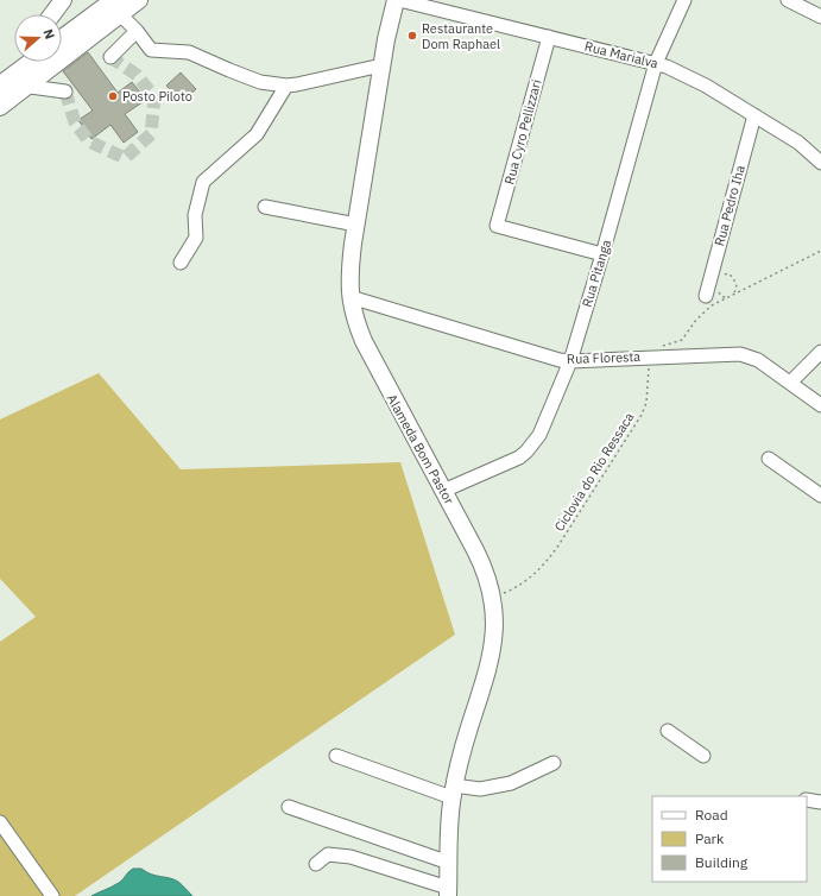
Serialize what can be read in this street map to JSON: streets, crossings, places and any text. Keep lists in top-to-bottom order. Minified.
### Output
{"streets":{"main road":["Alameda Bom Pastor"],"street":["Rua Marialva","Rua Cyro Pellizzari","Rua Pedro Iha","Rua Pitanga","Rua Floresta"],"path":["Ciclovia do Rio Ressaca"]},"crossings":[["Rua Marialva","Rua Cyro Pellizzari"],["Rua Marialva","Rua Pedro Iha"],["Rua Marialva","Rua Pitanga"],["Rua Marialva","Alameda Bom Pastor"],["Rua Cyro Pellizzari","Rua Pitanga"],["Rua Pitanga","Rua Floresta"],["Rua Pitanga","Alameda Bom Pastor"],["Rua Floresta","Alameda Bom Pastor"],["Rua Floresta","Ciclovia do Rio Ressaca"],["Alameda Bom Pastor","Ciclovia do Rio Ressaca"]],"places":["Restaurante Dom Raphael","Posto Piloto"],"legend":["Road","Park","Building"],"north":"right"}
